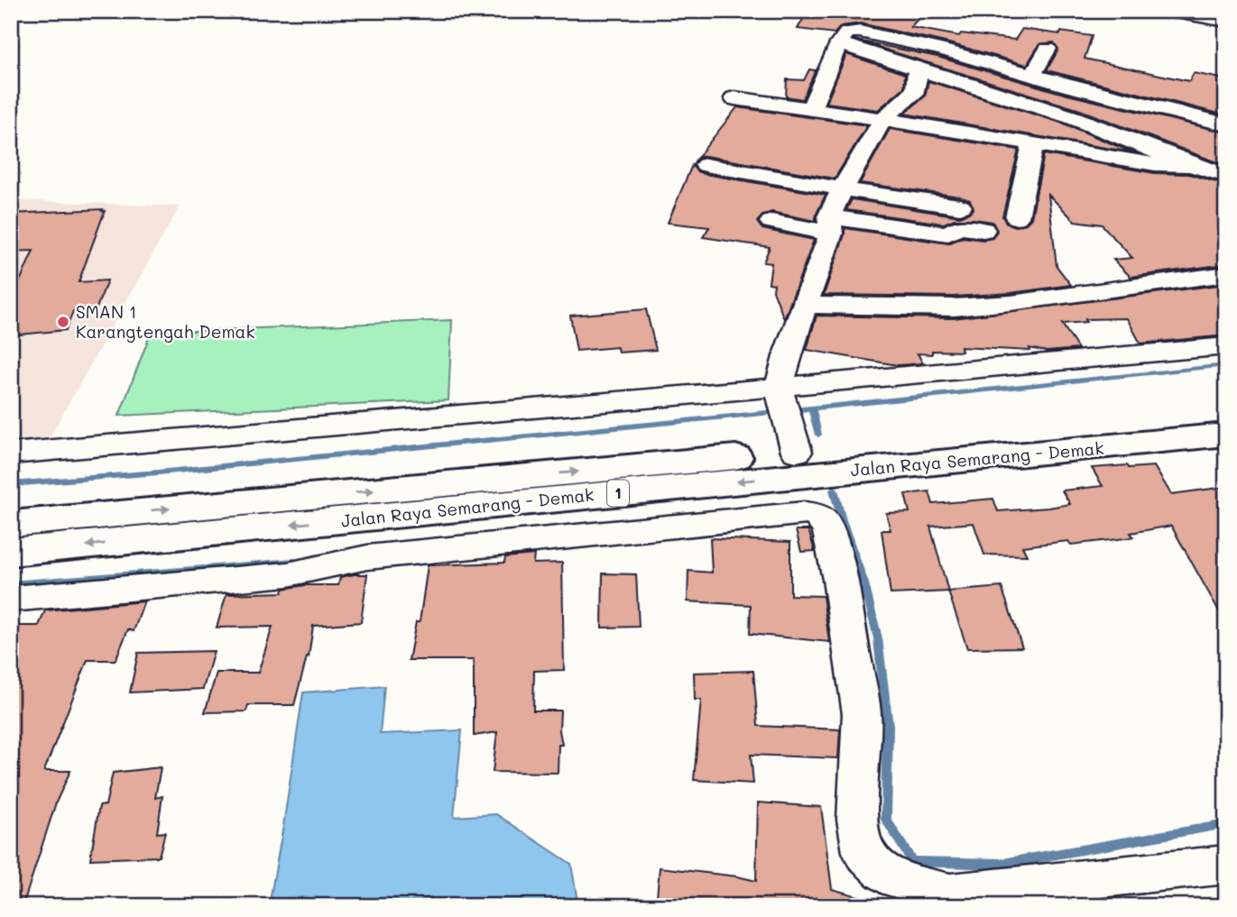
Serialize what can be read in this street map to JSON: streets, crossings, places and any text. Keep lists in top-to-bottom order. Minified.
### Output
{"streets":{"highway":["Jalan Raya Semarang - Demak","1"]},"places":["SMAN 1 Karangtengah Demak"]}
